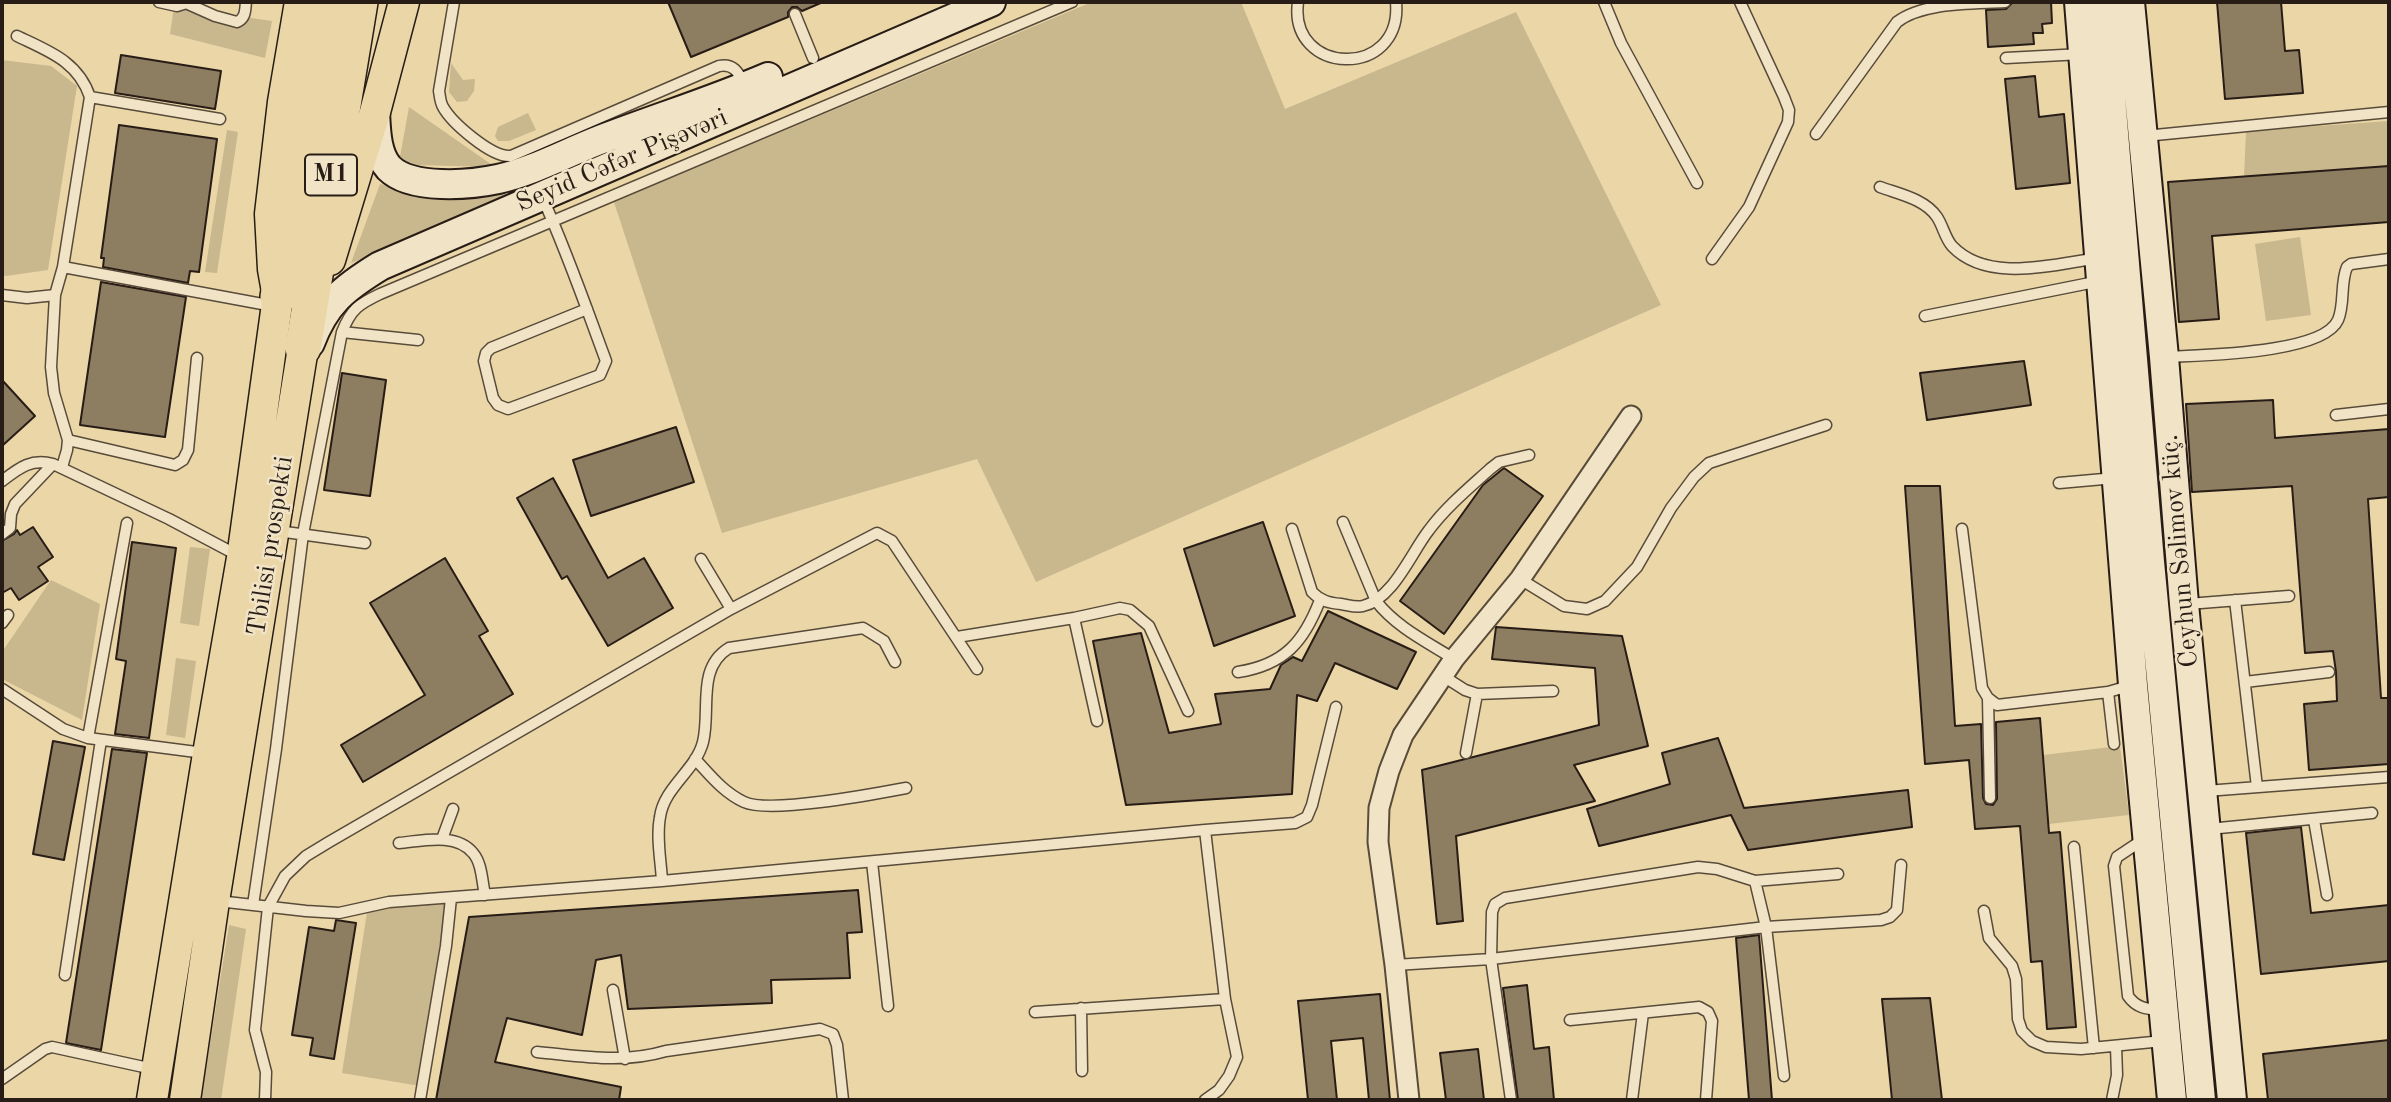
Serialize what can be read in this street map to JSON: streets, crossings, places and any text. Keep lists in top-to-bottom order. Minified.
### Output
{"streets":{"highway":["M1"],"main road":["Seyid Cəfər Pişəvəri","Tbilisi prospekti","Ceyhun Səlimov küç."]},"crossings":[["Seyid Cəfər Pişəvəri","M1"],["Seyid Cəfər Pişəvəri","Tbilisi prospekti"],["M1","Tbilisi prospekti"]]}
